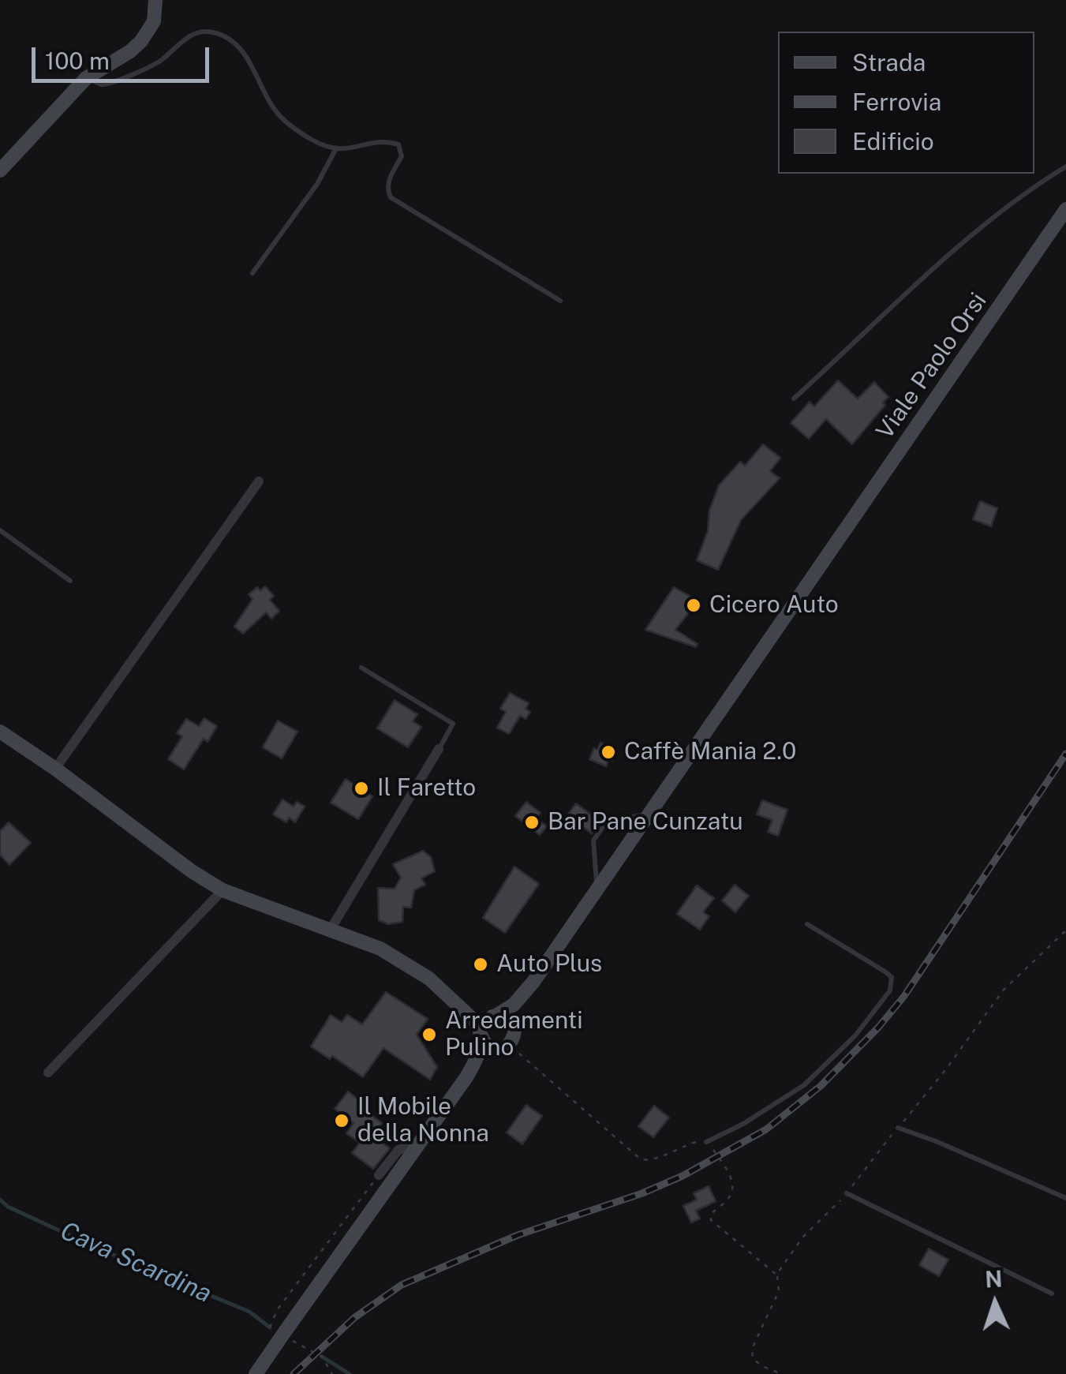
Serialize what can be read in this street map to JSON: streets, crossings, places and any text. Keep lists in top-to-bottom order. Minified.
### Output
{"streets":{"main road":["Viale Paolo Orsi"]},"water":["Cava Scardina"],"places":["Cicero Auto","Caffè Mania 2.0","Il Faretto","Bar Pane Cunzatu","Auto Plus","Arredamenti Pulino","Il Mobile della Nonna"],"legend":["Strada","Ferrovia","Edificio"],"scale_bar":"100 m","north":"top"}
